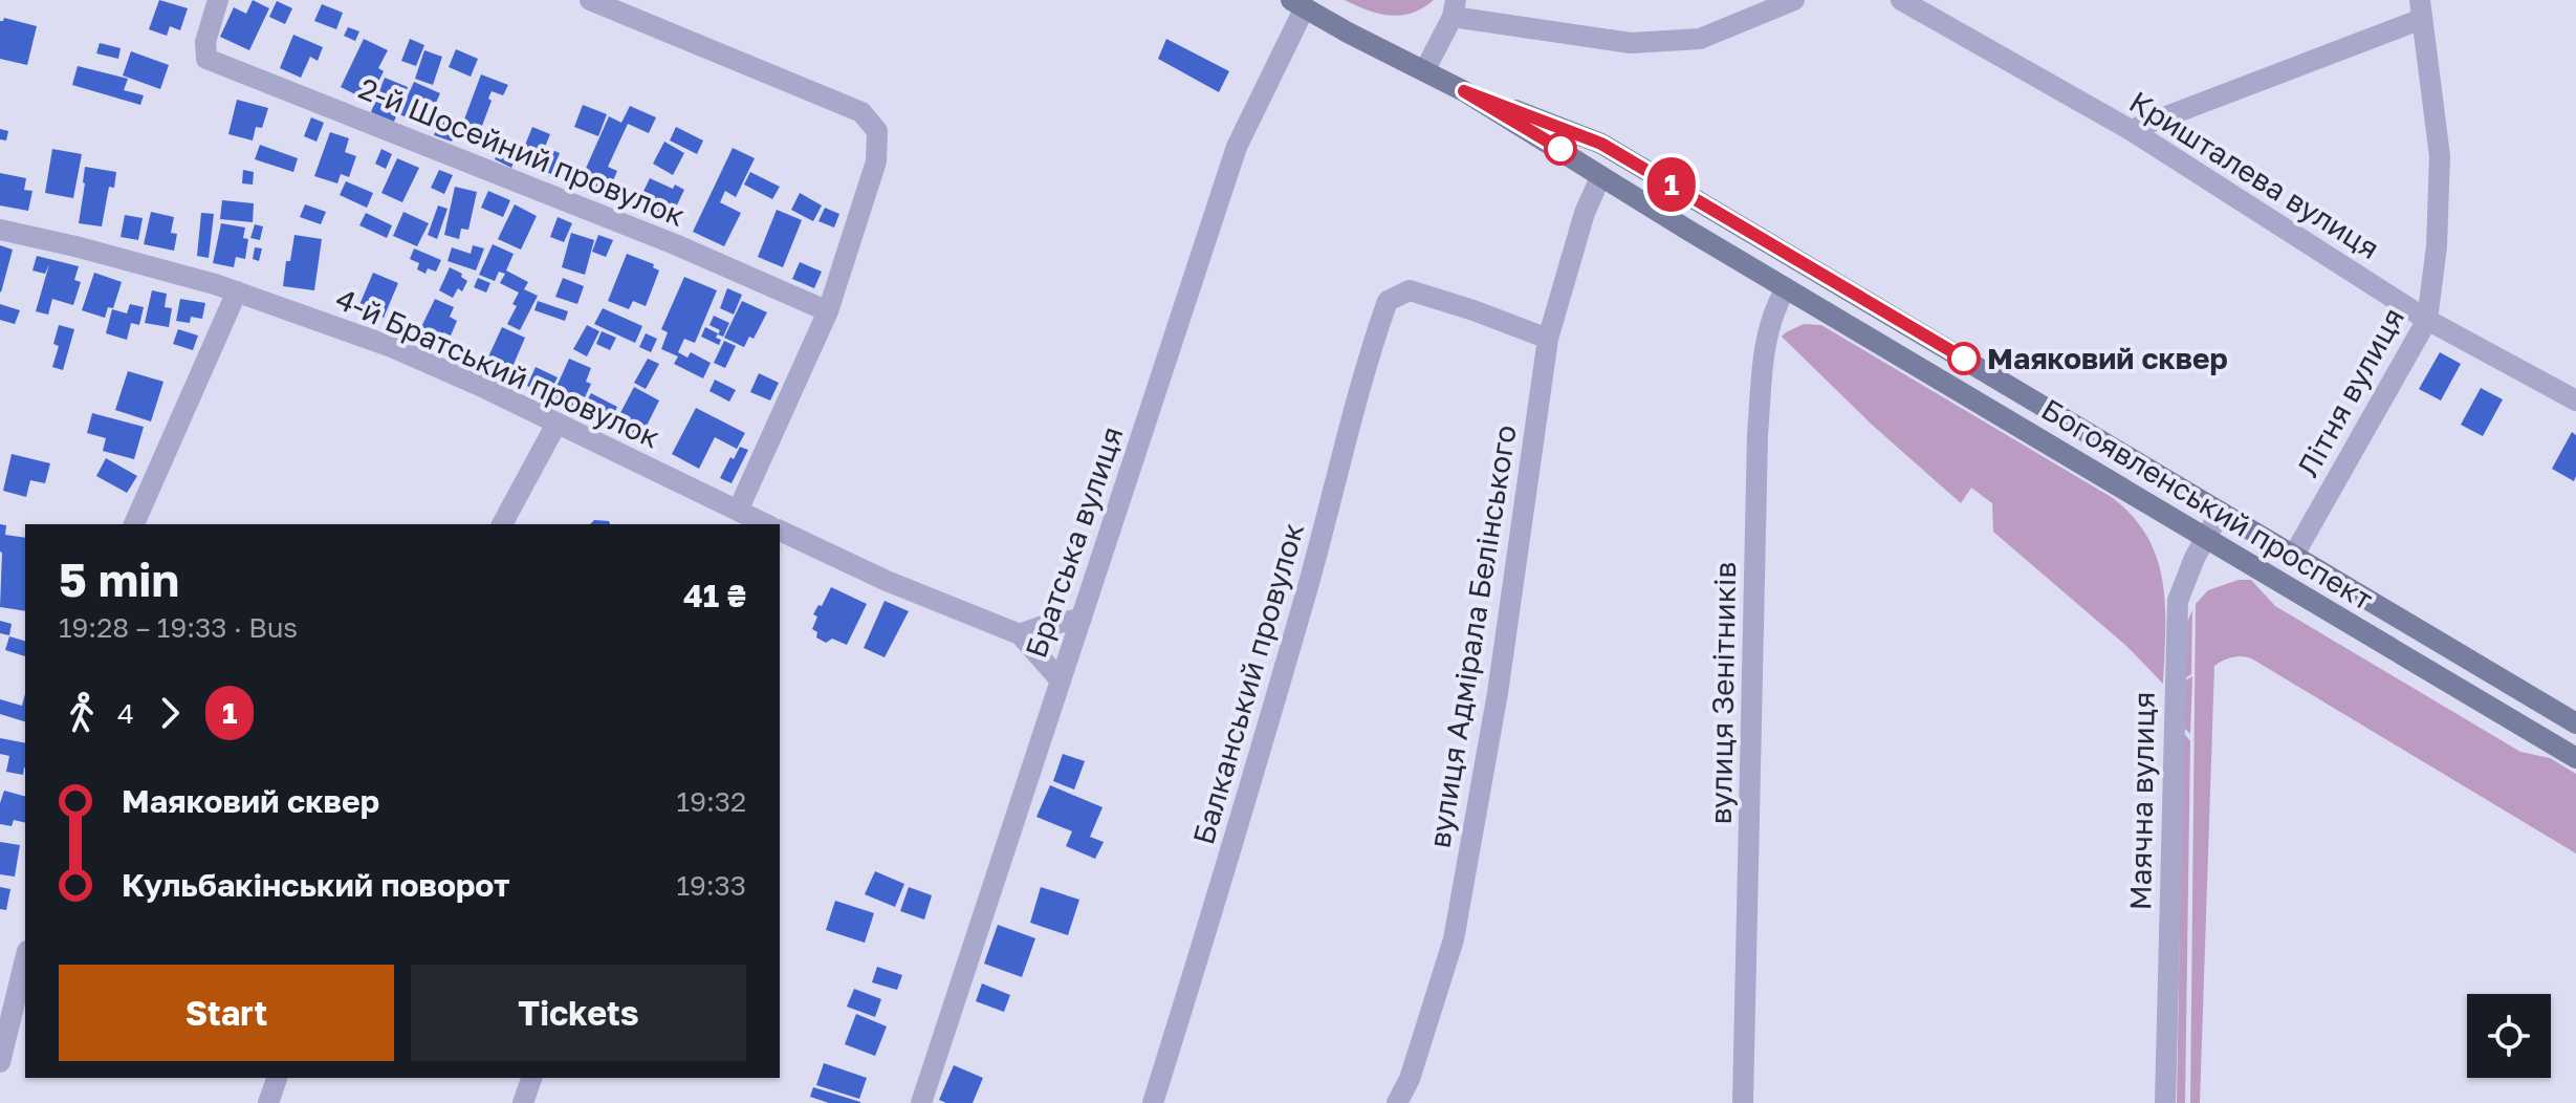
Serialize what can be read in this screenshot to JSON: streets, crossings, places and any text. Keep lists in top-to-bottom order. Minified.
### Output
{"streets":{"main road":["Богоявленський проспект"],"street":["2-й Шосейний провулок","Кришталева вулиця","4-й Братський провулок","Літня вулиця","Братська вулиця","вулиця Адмірала Белінського","Балканський провулок","вулиця Зенітників","Маячна вулиця"]},"crossings":[["Кришталева вулиця","Літня вулиця"],["Літня вулиця","Богоявленський проспект"],["Богоявленський проспект","Братська вулиця"],["Богоявленський проспект","вулиця Адмірала Белінського"],["Богоявленський проспект","вулиця Зенітників"],["Богоявленський проспект","Маячна вулиця"],["вулиця Адмірала Белінського","Балканський провулок"]],"places":["Маяковий сквер"],"lines":["bus line 1"],"page":{"on_map":"1","heading":["5 min","19:28 – 19:33 · Bus","41 ₴"],"legs":["4","1"],"list":[{"name":"Маяковий сквер","value":"19:32"},{"name":"Кульбакінський поворот","value":"19:33"}],"buttons":["Start","Tickets"]}}
